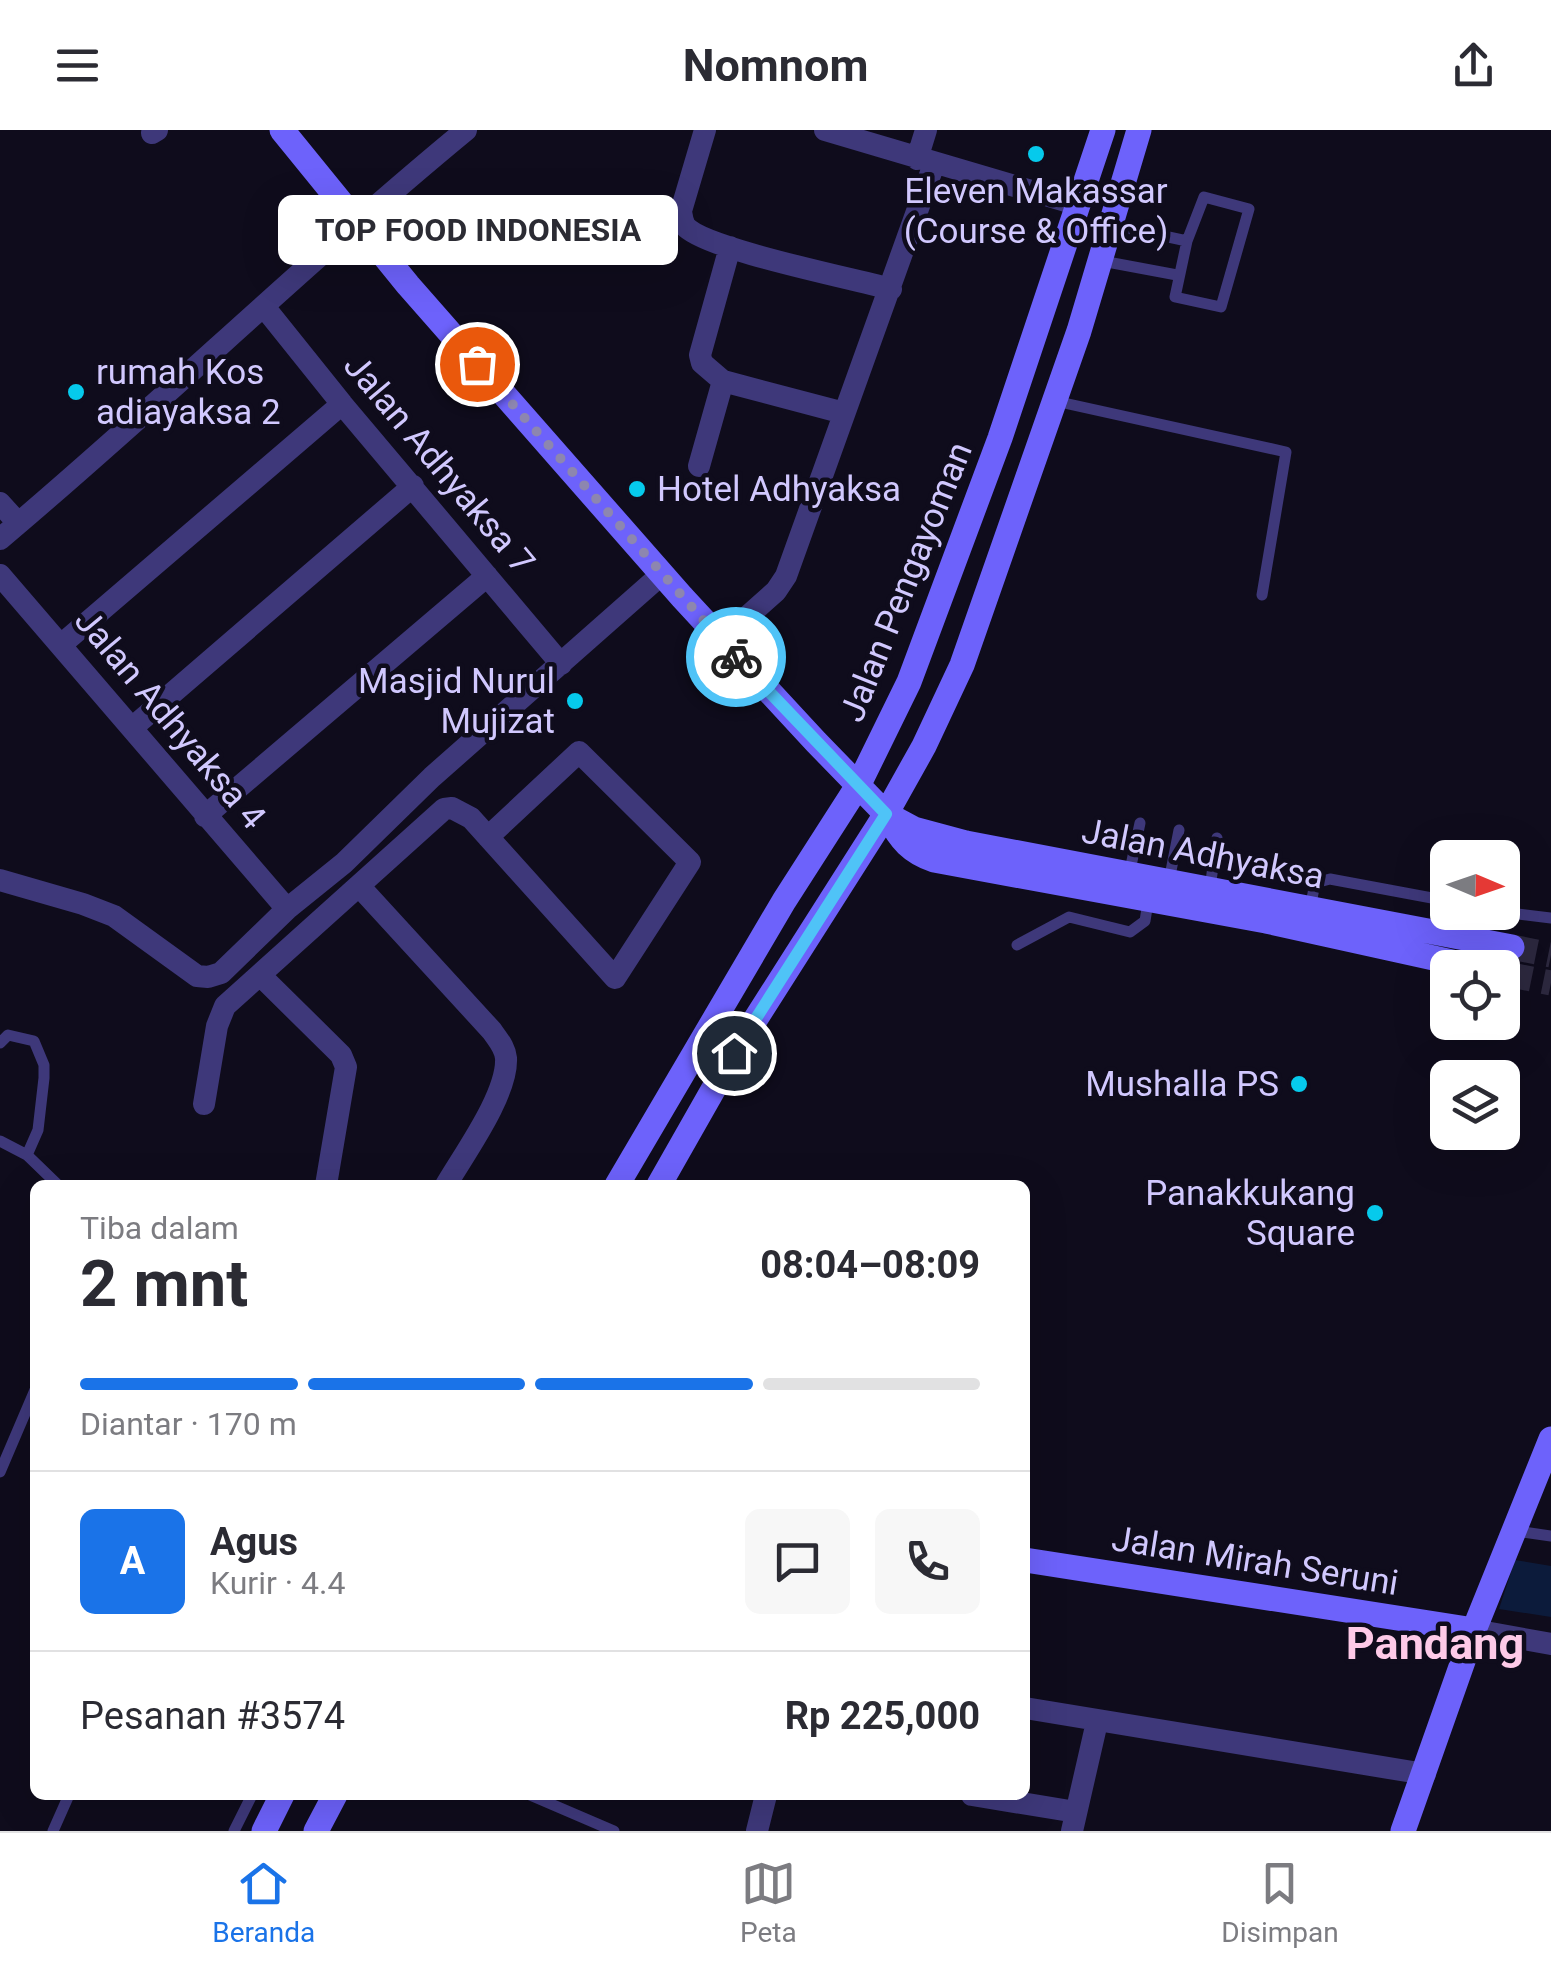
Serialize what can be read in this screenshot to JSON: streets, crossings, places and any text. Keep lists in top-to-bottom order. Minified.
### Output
{"streets":{"street":["Jalan Adhyaksa 7","Jalan Pengayoman","Jalan Adhyaksa 4","Jalan Adhyaksa","Jalan Mirah Seruni"]},"crossings":[["Jalan Pengayoman","Jalan Adhyaksa"]],"districts":["Pandang"],"places":["Eleven Makassar (Course & Office)","TOP FOOD INDONESIA","rumah Kos adiayaksa 2","Hotel Adhyaksa","Masjid Nurul Mujizat","Mushalla PS","Panakkukang Square"],"north":"right","page":{"header":"Nomnom","bubble":"TOP FOOD INDONESIA","heading":["2 mnt","Tiba dalam","08:04–08:09"],"panel":["Agus","Kurir · 4.4","Pesanan #3574","Rp 225,000"],"bar":"Diantar · 170 m","round":"A","tabs":["Beranda","Peta","Disimpan"]}}
